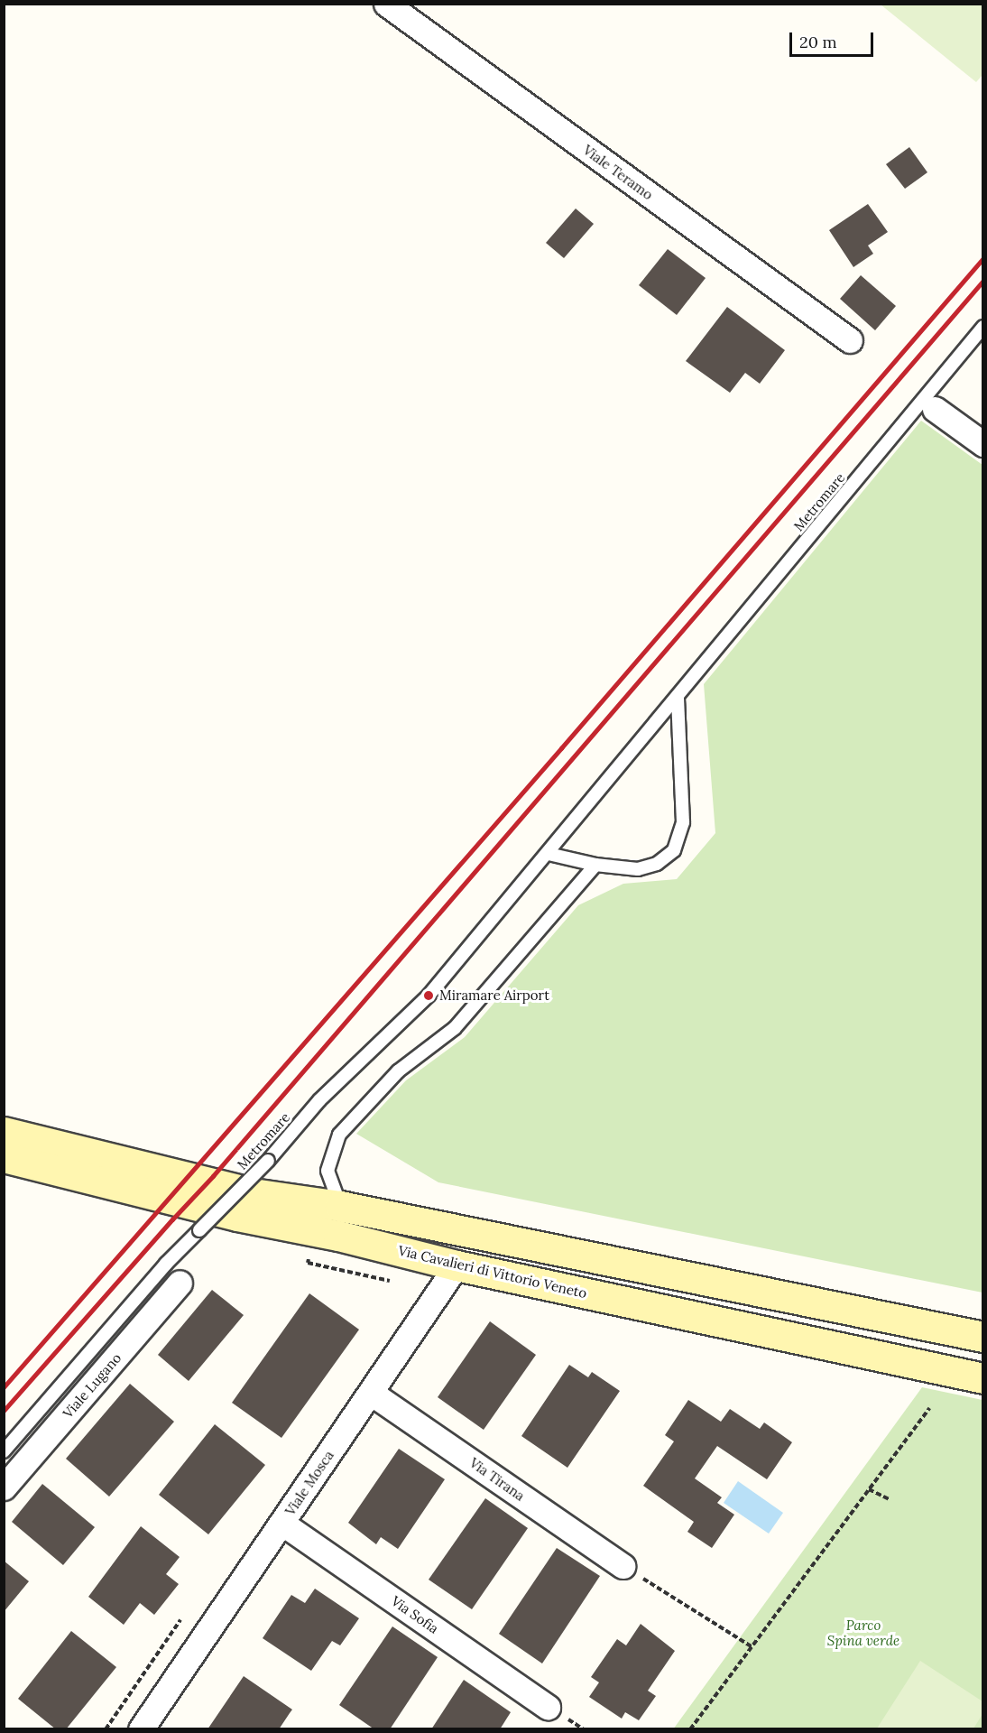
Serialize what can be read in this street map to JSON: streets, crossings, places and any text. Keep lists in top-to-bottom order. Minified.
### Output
{"streets":{"street":["Viale Teramo","Via Cavalieri di Vittorio Veneto","Viale Lugano","Via Tirana","Viale Mosca","Via Sofia"],"lane":["Metromare"]},"crossings":[["Via Cavalieri di Vittorio Veneto","Viale Mosca"],["Via Tirana","Viale Mosca"],["Viale Mosca","Via Sofia"]],"parks":["Parco Spina verde"],"places":["Miramare Airport"],"scale_bar":"20 m"}
